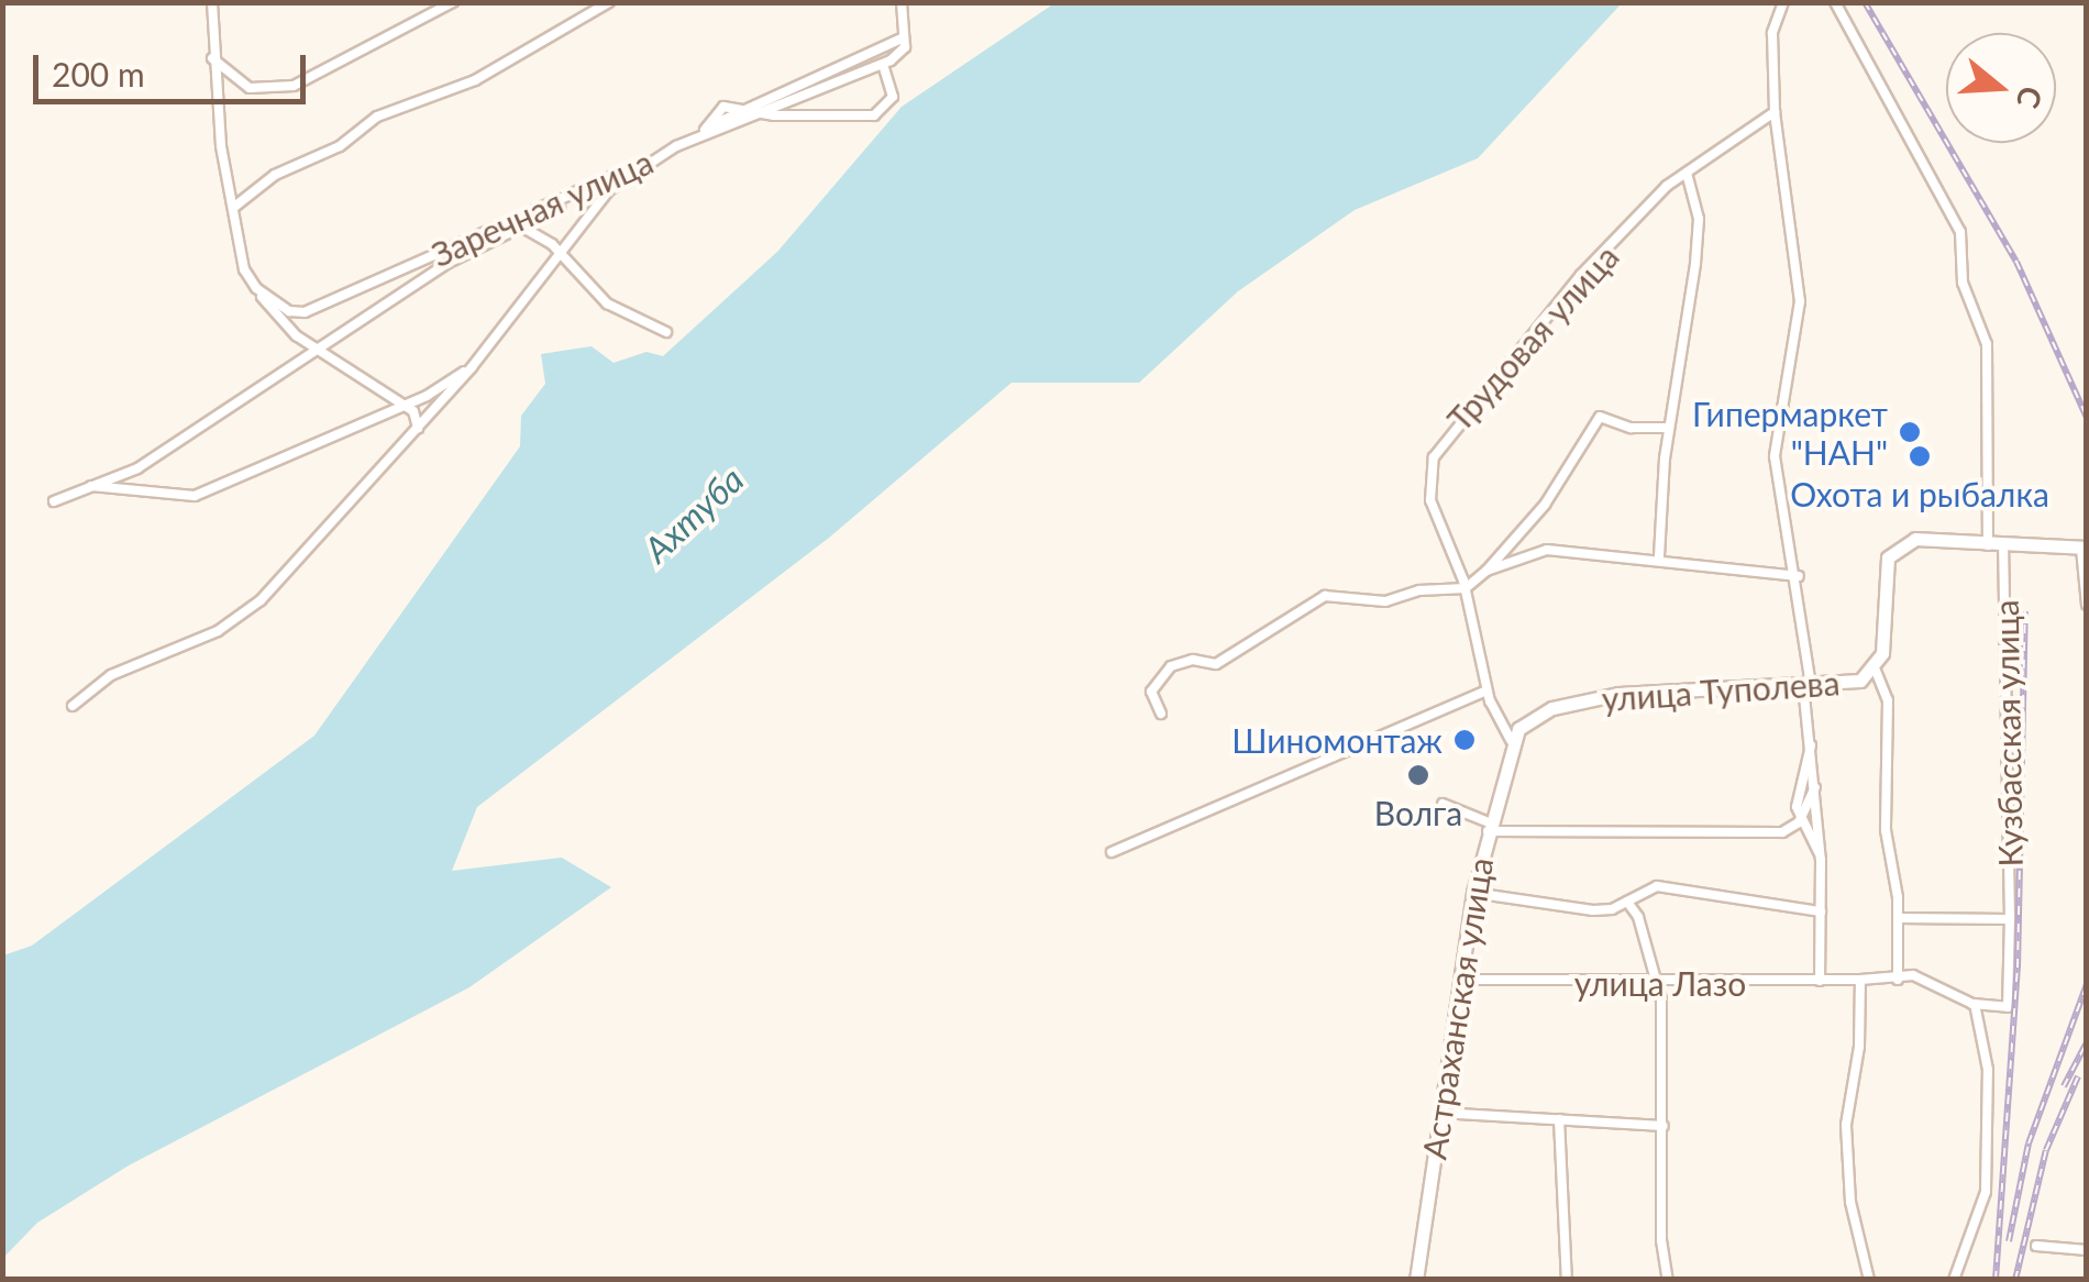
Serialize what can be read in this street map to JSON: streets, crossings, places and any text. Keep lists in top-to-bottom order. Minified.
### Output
{"streets":{"main road":["улица Туполева","Астраханская улица"],"street":["Заречная улица","Трудовая улица","Кузбасская улица","улица Лазо"]},"crossings":[["Трудовая улица","улица Туполева"],["Трудовая улица","Астраханская улица"],["улица Туполева","Астраханская улица"],["улица Лазо","Астраханская улица"]],"water":["Ахтуба"],"places":["Гипермаркет \"НАН\"","Охота и рыбалка","Шиномонтаж","Волга"],"scale_bar":"200 m","north":"right"}
